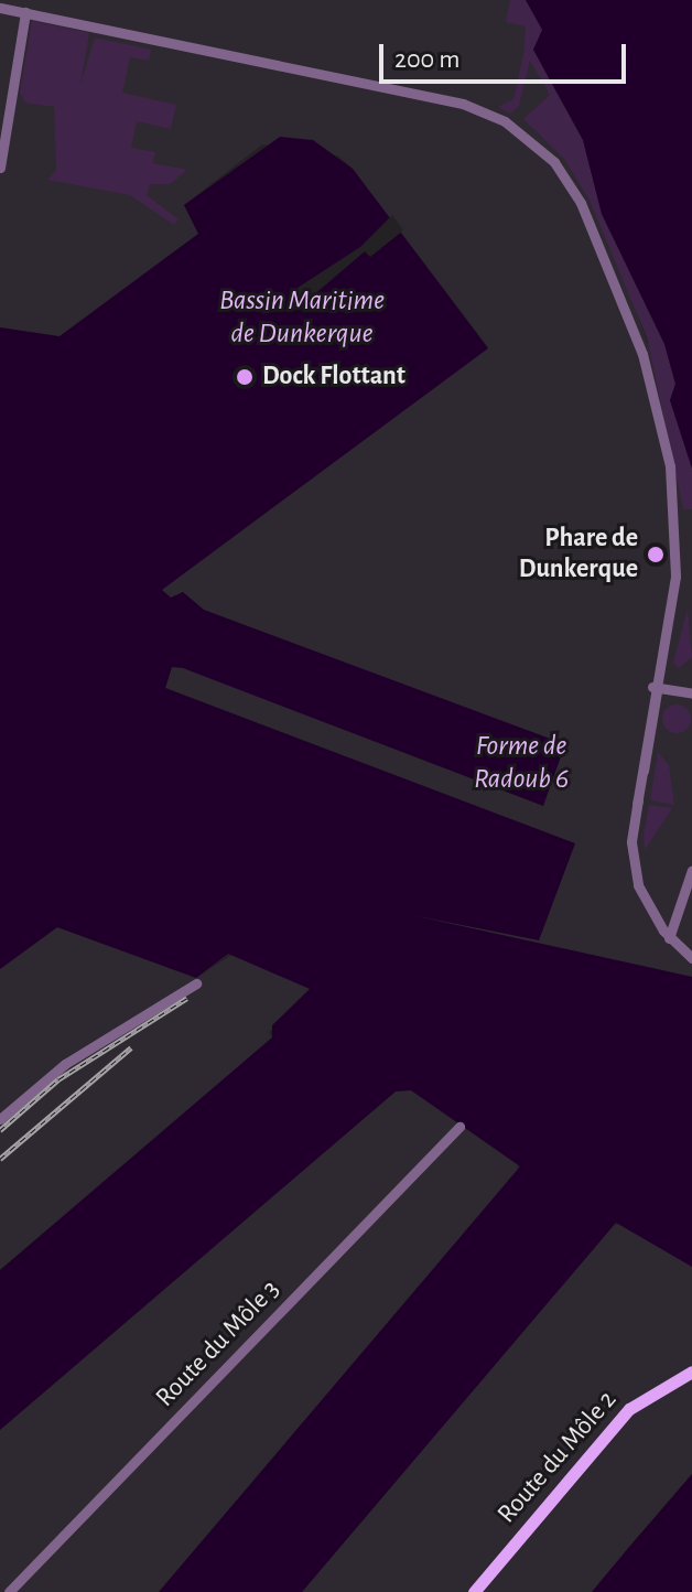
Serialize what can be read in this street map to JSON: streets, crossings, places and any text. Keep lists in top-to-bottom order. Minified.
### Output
{"streets":{"main road":["Route du Môle 2"],"street":["Route du Môle 3"]},"water":["Bassin Maritime de Dunkerque","Forme de Radoub 6"],"places":["Dock Flottant","Phare de Dunkerque"],"scale_bar":"200 m"}
